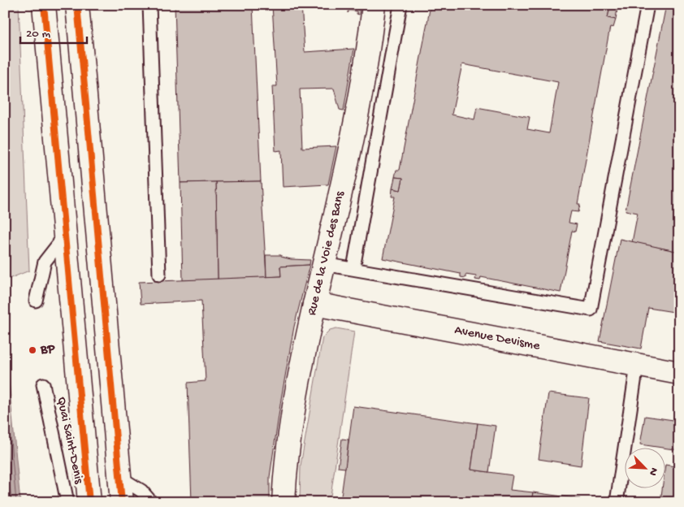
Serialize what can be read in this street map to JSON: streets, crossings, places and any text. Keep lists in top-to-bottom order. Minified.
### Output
{"streets":{"main road":["Rue de la Voie des Bans","Avenue Devisme"],"lane":["Quai Saint-Denis"]},"crossings":[["Rue de la Voie des Bans","Avenue Devisme"]],"places":["BP"],"scale_bar":"20 m","north":"bottom right"}
